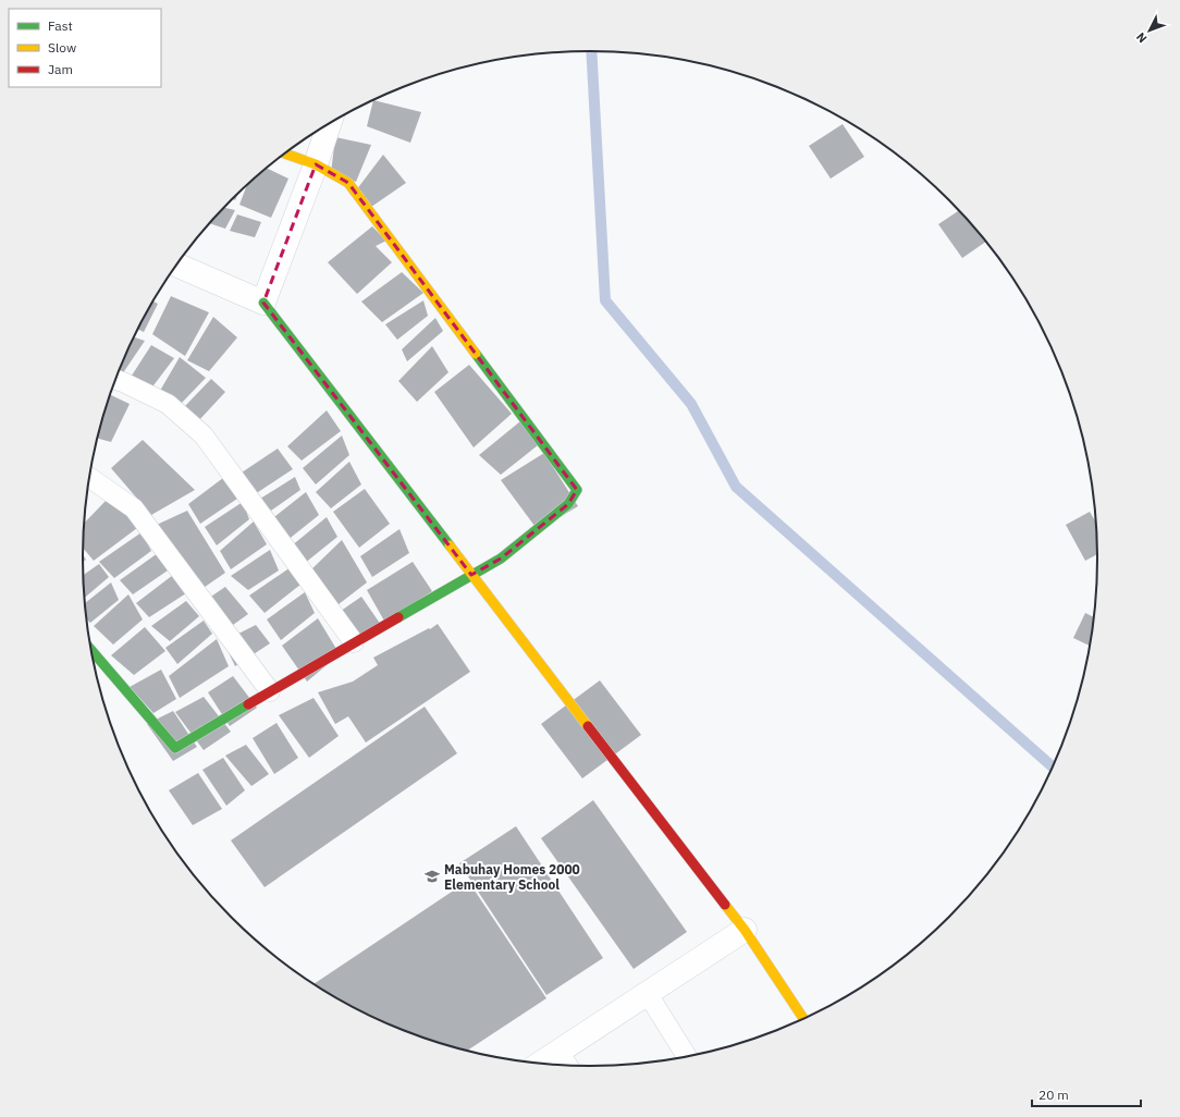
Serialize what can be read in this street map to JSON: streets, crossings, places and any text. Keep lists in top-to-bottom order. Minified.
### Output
{"places":{"school or university":["Mabuhay Homes 2000 Elementary School"]},"legend":["Fast","Slow","Jam"],"scale_bar":"20 m","north":"bottom left"}
